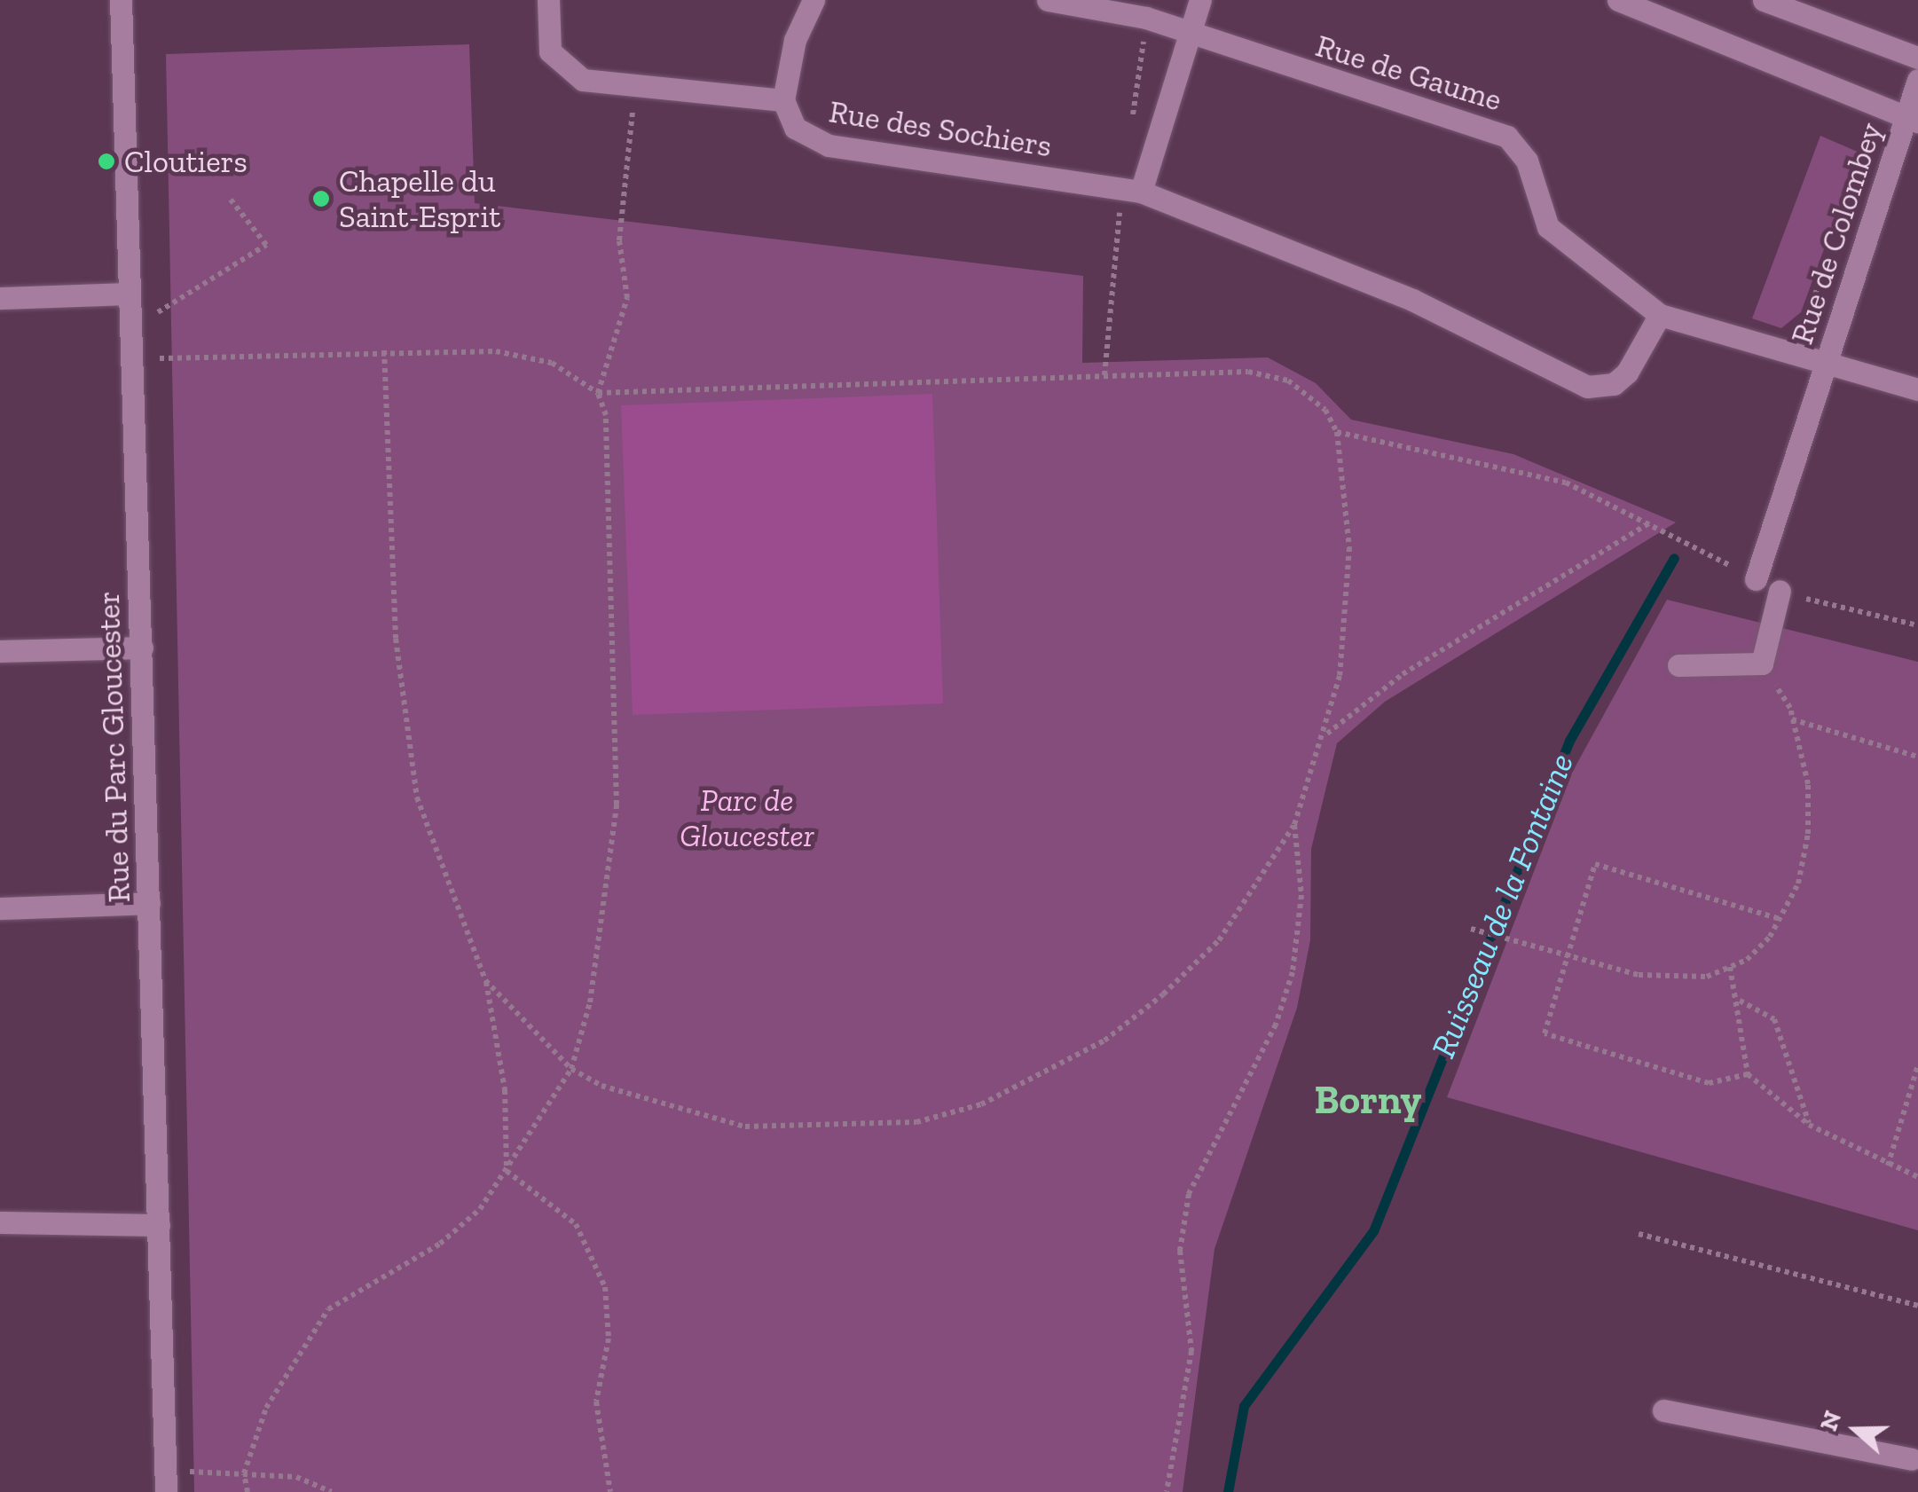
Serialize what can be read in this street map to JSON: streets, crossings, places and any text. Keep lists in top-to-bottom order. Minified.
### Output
{"streets":{"street":["Rue de Gaume","Rue des Sochiers","Rue de Colombey","Rue du Parc Gloucester"]},"crossings":[["Rue de Gaume","Rue des Sochiers"],["Rue de Gaume","Rue de Colombey"]],"districts":["Borny"],"water":["Ruisseau de la Fontaine"],"parks":["Parc de Gloucester"],"places":["Cloutiers","Chapelle du Saint-Esprit"],"north":"left"}
